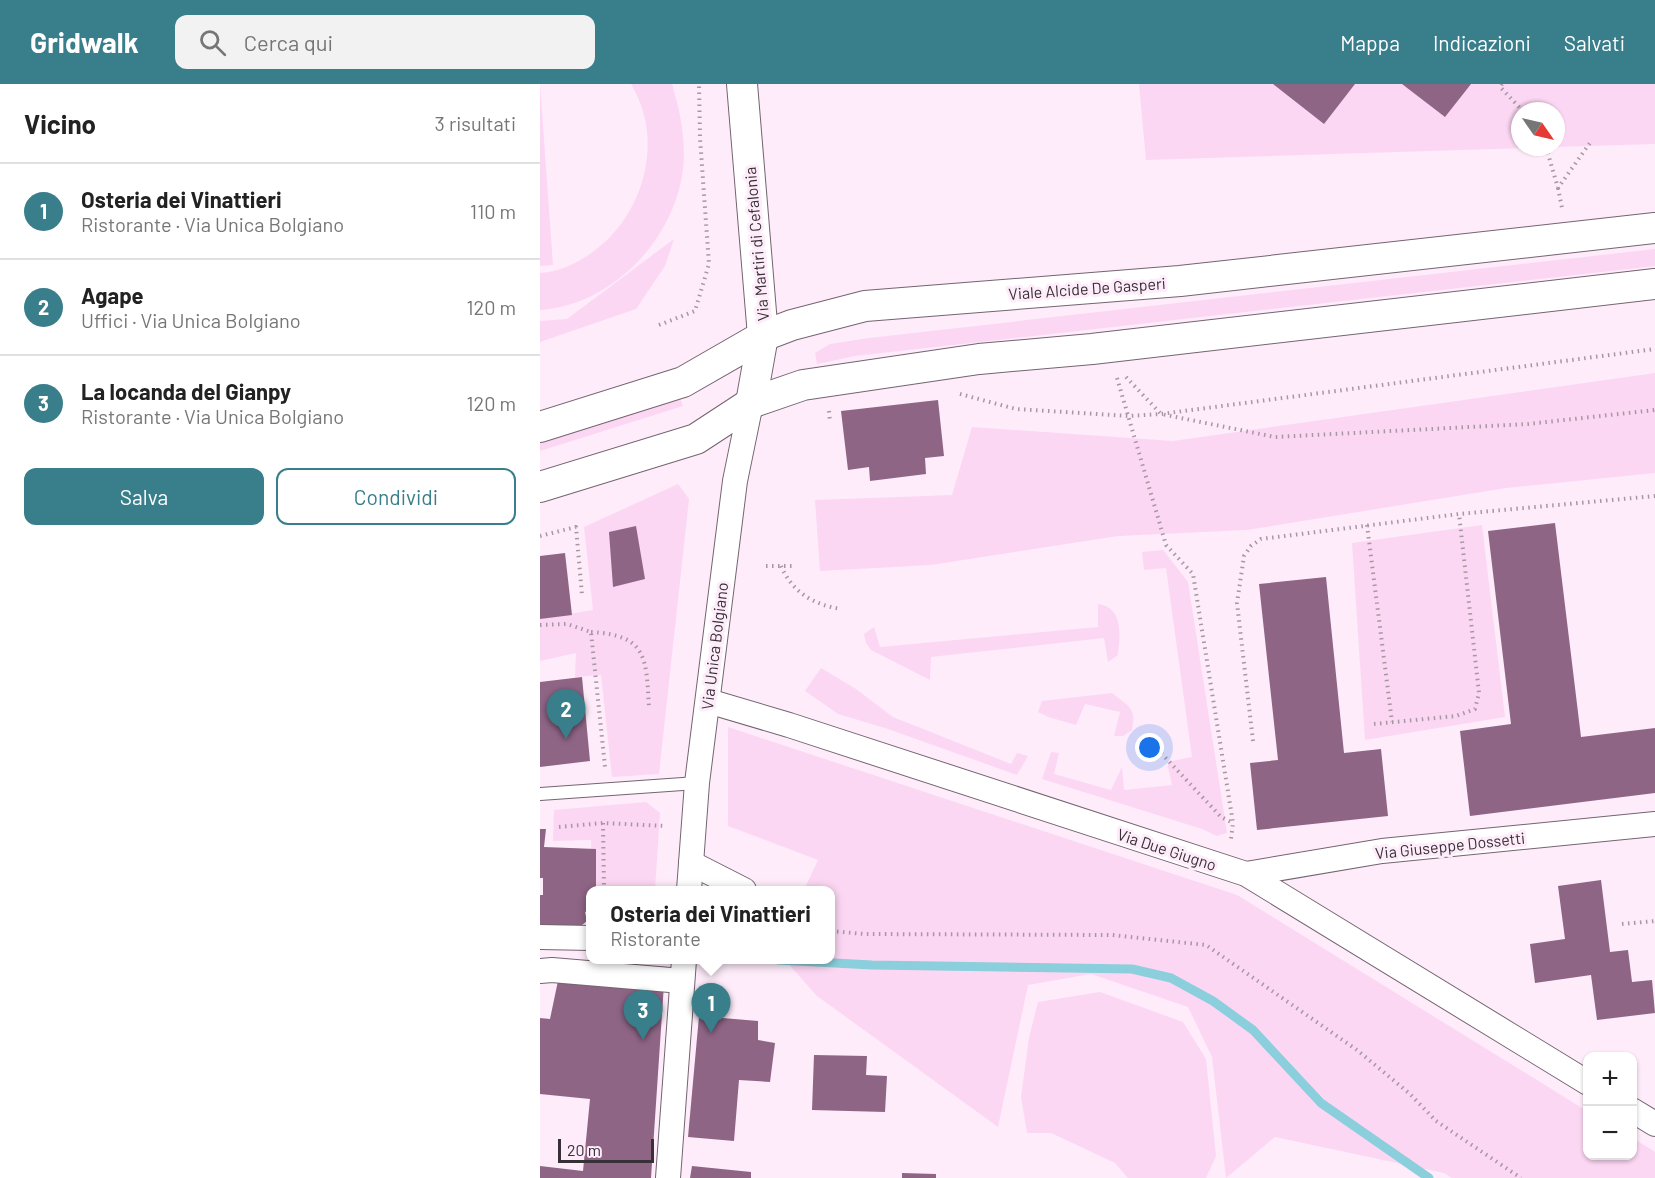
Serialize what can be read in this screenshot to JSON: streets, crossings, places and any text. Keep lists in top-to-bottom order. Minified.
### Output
{"streets":{"street":["Via Martiri di Cefalonia","Viale Alcide De Gasperi","Via Unica Bolgiano","Via Giuseppe Dossetti","Via Due Giugno"]},"crossings":[["Via Martiri di Cefalonia","Viale Alcide De Gasperi"],["Via Martiri di Cefalonia","Via Unica Bolgiano"],["Via Unica Bolgiano","Via Due Giugno"],["Via Giuseppe Dossetti","Via Due Giugno"]],"scale_bar":"20 m","north":"bottom right","page":{"header":"Gridwalk","search":"Cerca qui","nav":["Mappa","Indicazioni","Salvati"],"heading":["Vicino","3 risultati"],"list":[{"mark":"1","name":"Osteria dei Vinattieri","note":"Ristorante · Via Unica Bolgiano","value":"110 m"},{"mark":"2","name":"Agape","note":"Uffici · Via Unica Bolgiano","value":"120 m"},{"mark":"3","name":"La locanda del Gianpy","note":"Ristorante · Via Unica Bolgiano","value":"120 m"}],"buttons":["Salva","Condividi"],"pins":["2","1","3"],"popup":["Osteria dei Vinattieri","Ristorante"],"map_buttons":["+","−"],"scale":"20 m"}}
